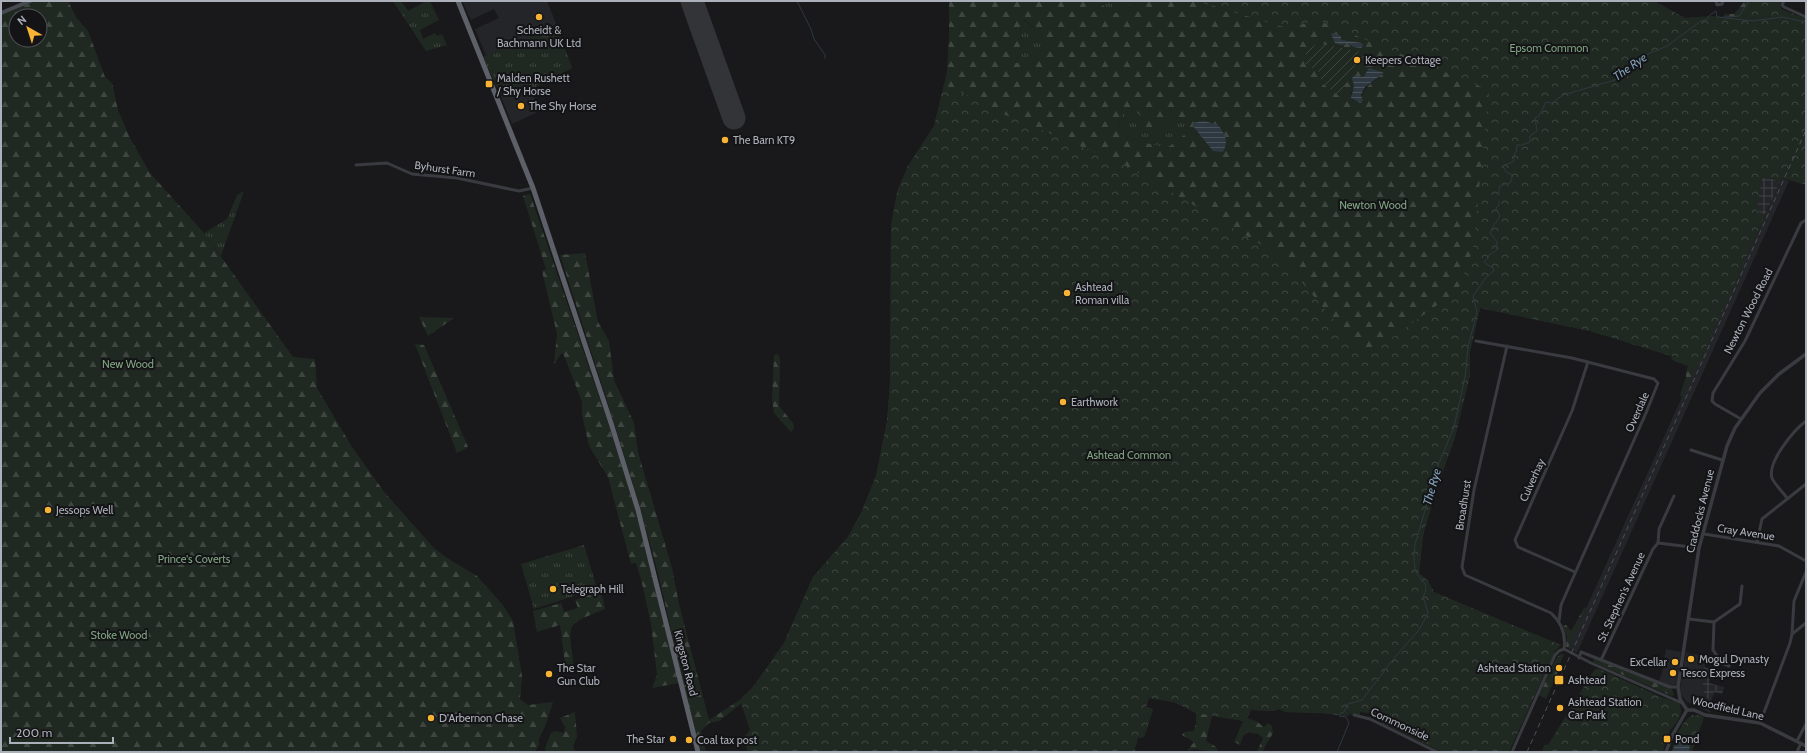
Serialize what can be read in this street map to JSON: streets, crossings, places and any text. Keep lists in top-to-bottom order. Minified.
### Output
{"streets":{"highway":["Kingston Road"],"street":["Byhurst Farm","Newton Wood Road","Overdale","Culverhay","Broadhurst","Craddocks Avenue","Cray Avenue","St. Stephen's Avenue","Woodfield Lane","Commonside"]},"crossings":[["Byhurst Farm","Kingston Road"],["Newton Wood Road","Craddocks Avenue"],["Overdale","Culverhay"],["Overdale","Broadhurst"],["Craddocks Avenue","Cray Avenue"],["Craddocks Avenue","St. Stephen's Avenue"],["Craddocks Avenue","Woodfield Lane"]],"water":["The Rye"],"parks":["Epsom Common","Newton Wood","New Wood","Ashtead Common","Prince's Coverts","Stoke Wood"],"places":{"other":["Scheidt & Bachmann UK Ltd","Keepers Cottage","The Shy Horse","The Barn KT9","Ashtead Roman villa","Earthwork","Jessops Well","Telegraph Hill","Mogul Dynasty","ExCellar","Ashtead Station","Tesco Express","The Star Gun Club","Ashtead Station Car Park","D'Arbernon Chase","The Star","Coal tax post"],"transit":["Malden Rushett / Shy Horse","Ashtead","Pond"]},"scale_bar":"200 m","north":"top left"}
